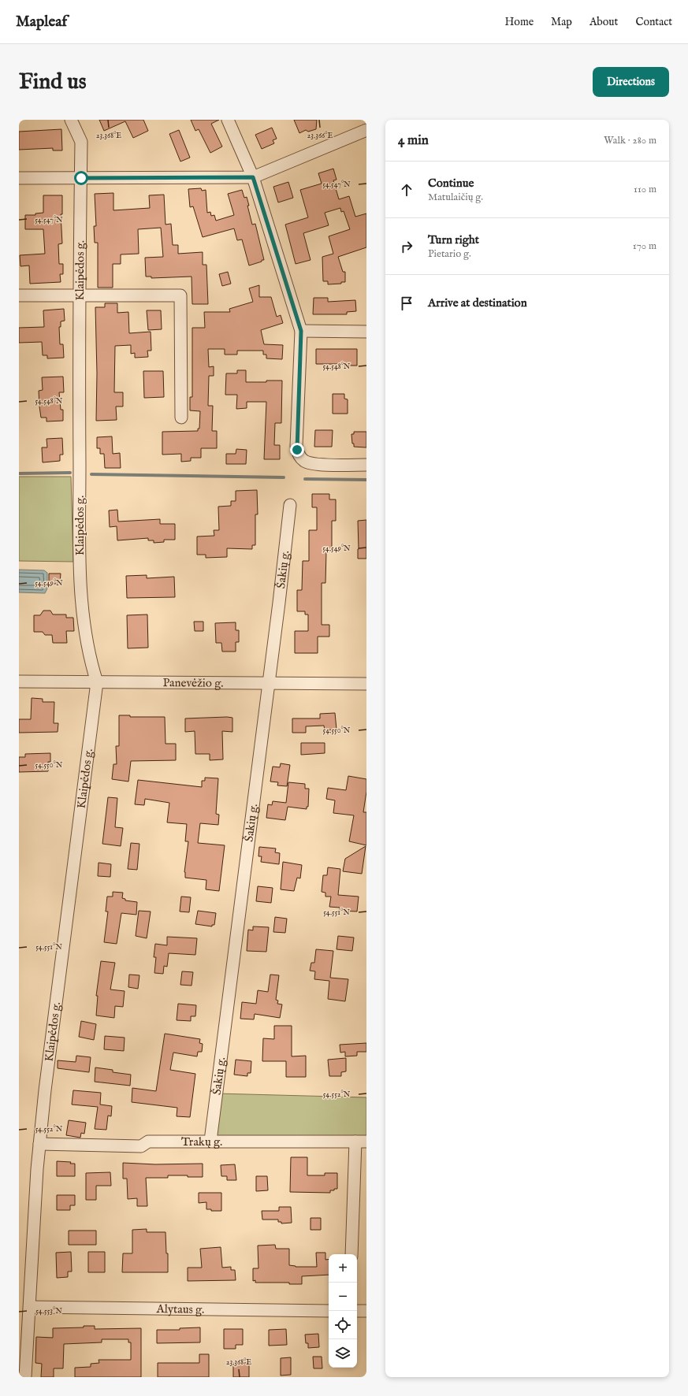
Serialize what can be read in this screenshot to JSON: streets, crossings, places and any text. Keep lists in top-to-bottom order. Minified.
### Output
{"streets":{"street":["Klaipėdos g.","Šakių g.","Panevėžio g.","Trakų g.","Alytaus g."]},"crossings":[["Klaipėdos g.","Panevėžio g."],["Klaipėdos g.","Trakų g."],["Klaipėdos g.","Alytaus g."],["Šakių g.","Panevėžio g."],["Šakių g.","Trakų g."]],"page":{"header":"Mapleaf","nav":["Home","Map","About","Contact"],"buttons":"Directions","title":"Find us","heading":["4 min","Walk · 280 m"],"list":[["Continue","Matulaičių g.","110 m"],["Turn right","Pietario g.","170 m"],"Arrive at destination"],"map_buttons":["+","−"]},"coordinates":["23.368°E","23.366°E","54.547°N","54.548°N","54.549°N","54.550°N","54.551°N","54.552°N","54.553°N"]}
